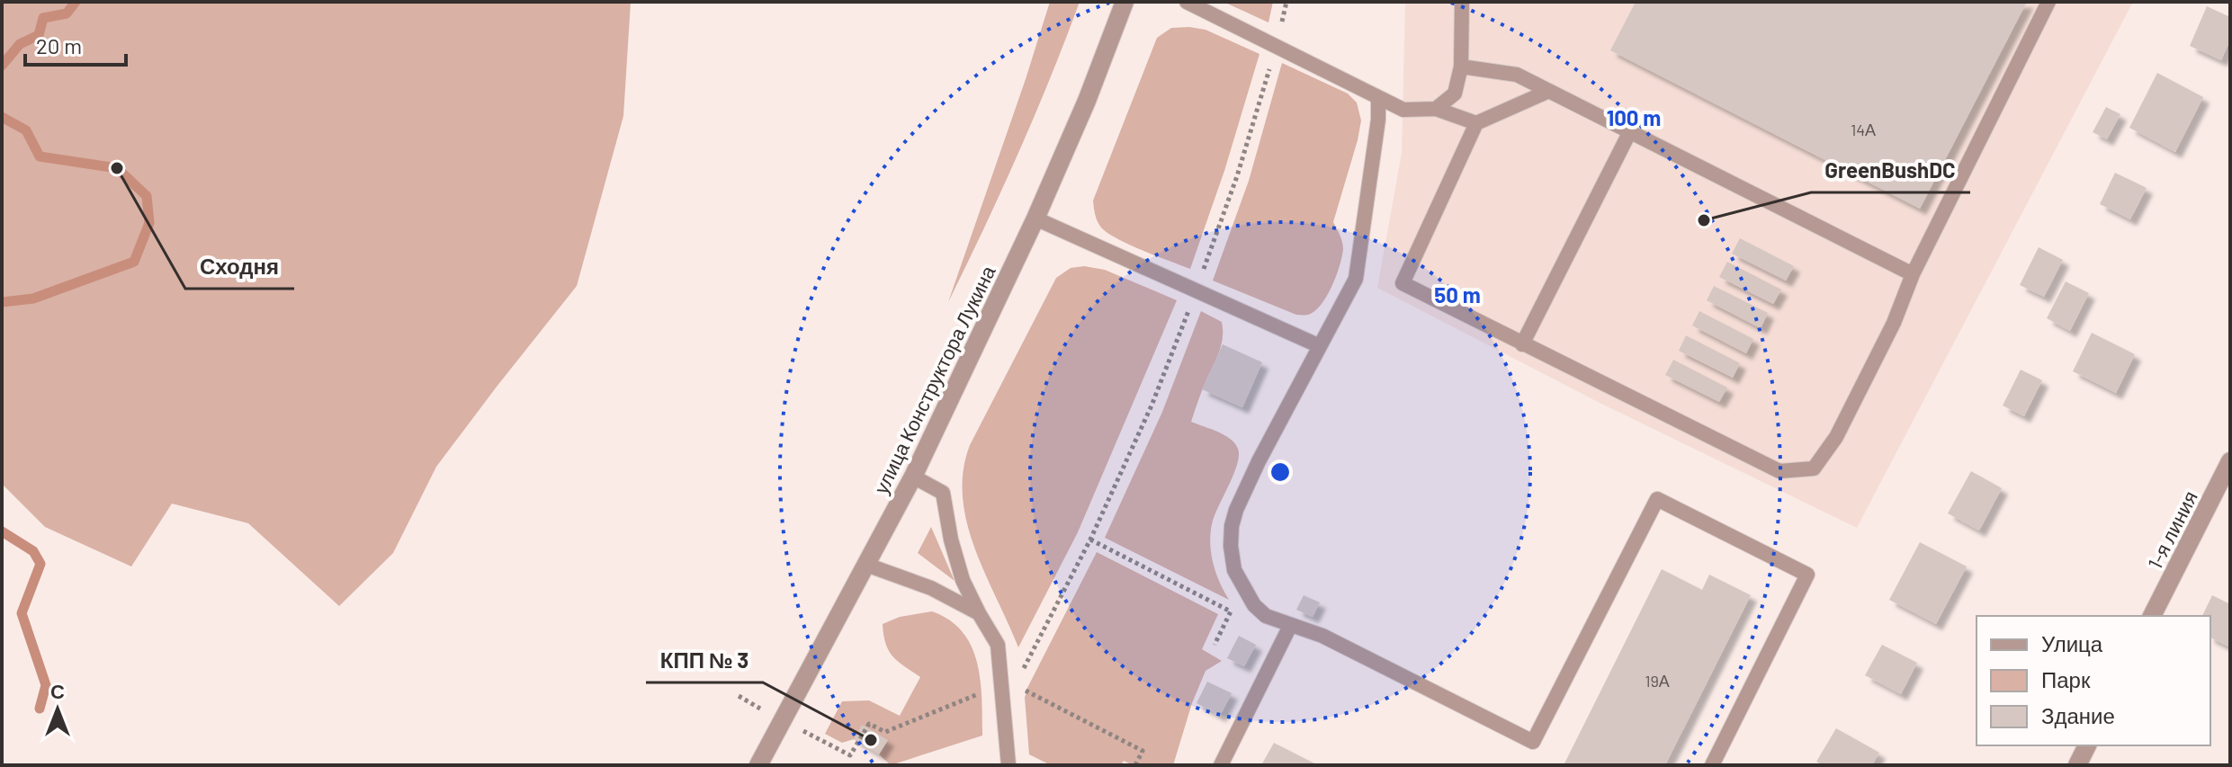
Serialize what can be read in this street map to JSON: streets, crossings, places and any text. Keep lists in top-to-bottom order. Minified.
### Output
{"streets":{"street":["улица Конструктора Лукина","1-я линия"]},"places":["Сходня","GreenBushDC","КПП № 3"],"house_numbers":["14А","19А"],"legend":["Улица","Парк","Здание"],"scale_bar":"20 m","north":"top","rings":["100 m","50 m"]}
